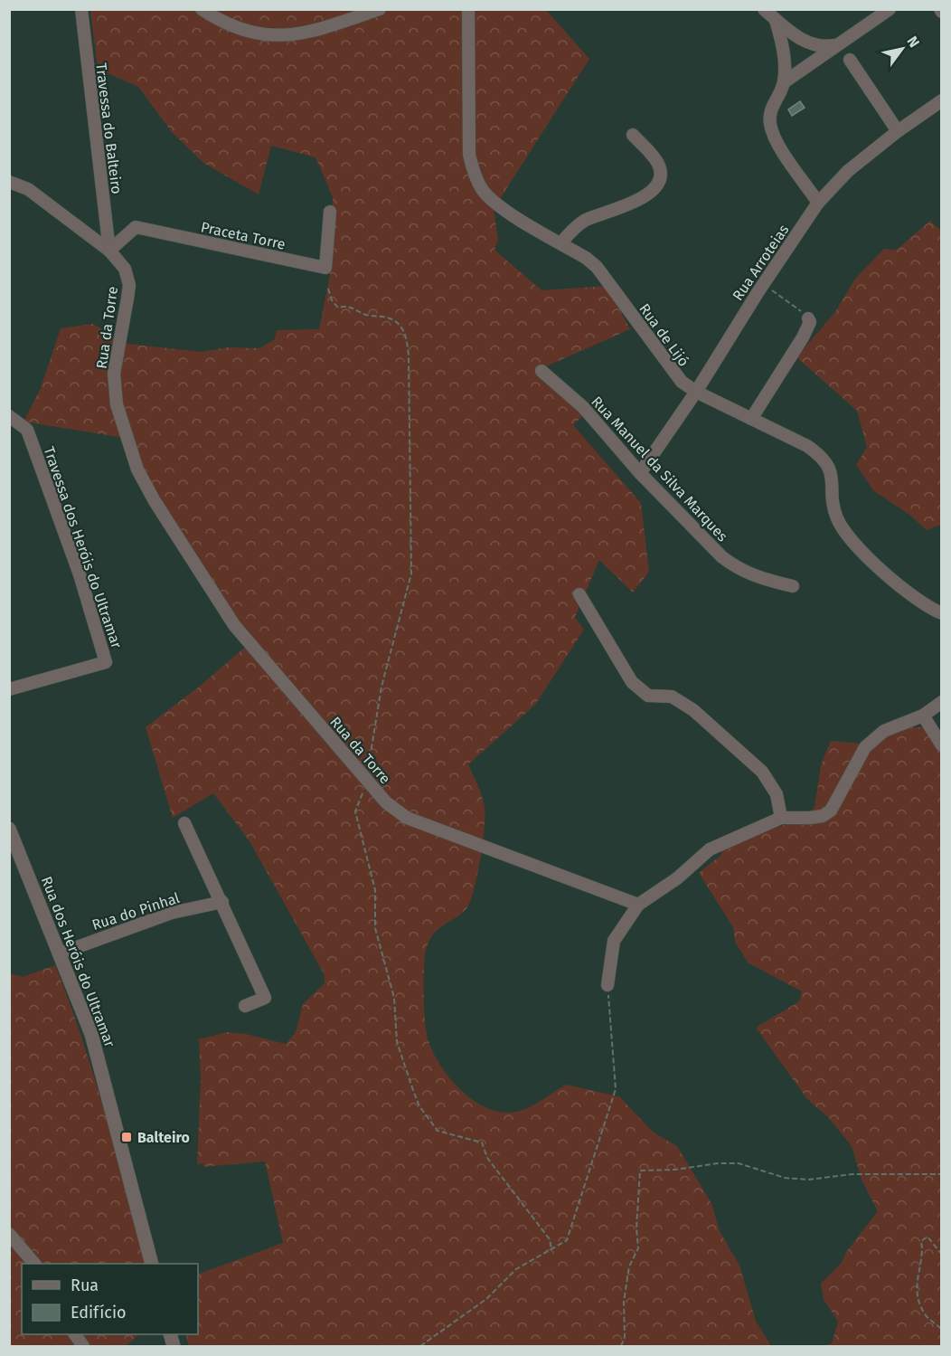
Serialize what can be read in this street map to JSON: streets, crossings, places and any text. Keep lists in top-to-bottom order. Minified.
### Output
{"streets":{"street":["Travessa do Balteiro","Praceta Torre","Rua Arroteias","Rua da Torre","Rua de Lijó","Rua Manuel da Silva Marques","Travessa dos Heróis do Ultramar","Rua do Pinhal","Rua dos Heróis do Ultramar"]},"crossings":[["Travessa do Balteiro","Praceta Torre"],["Travessa do Balteiro","Rua da Torre"],["Praceta Torre","Rua da Torre"],["Rua Arroteias","Rua de Lijó"],["Rua Arroteias","Rua Manuel da Silva Marques"],["Rua do Pinhal","Rua dos Heróis do Ultramar"]],"places":{"transit":["Balteiro"]},"legend":["Rua","Edifício"],"north":"top right"}
